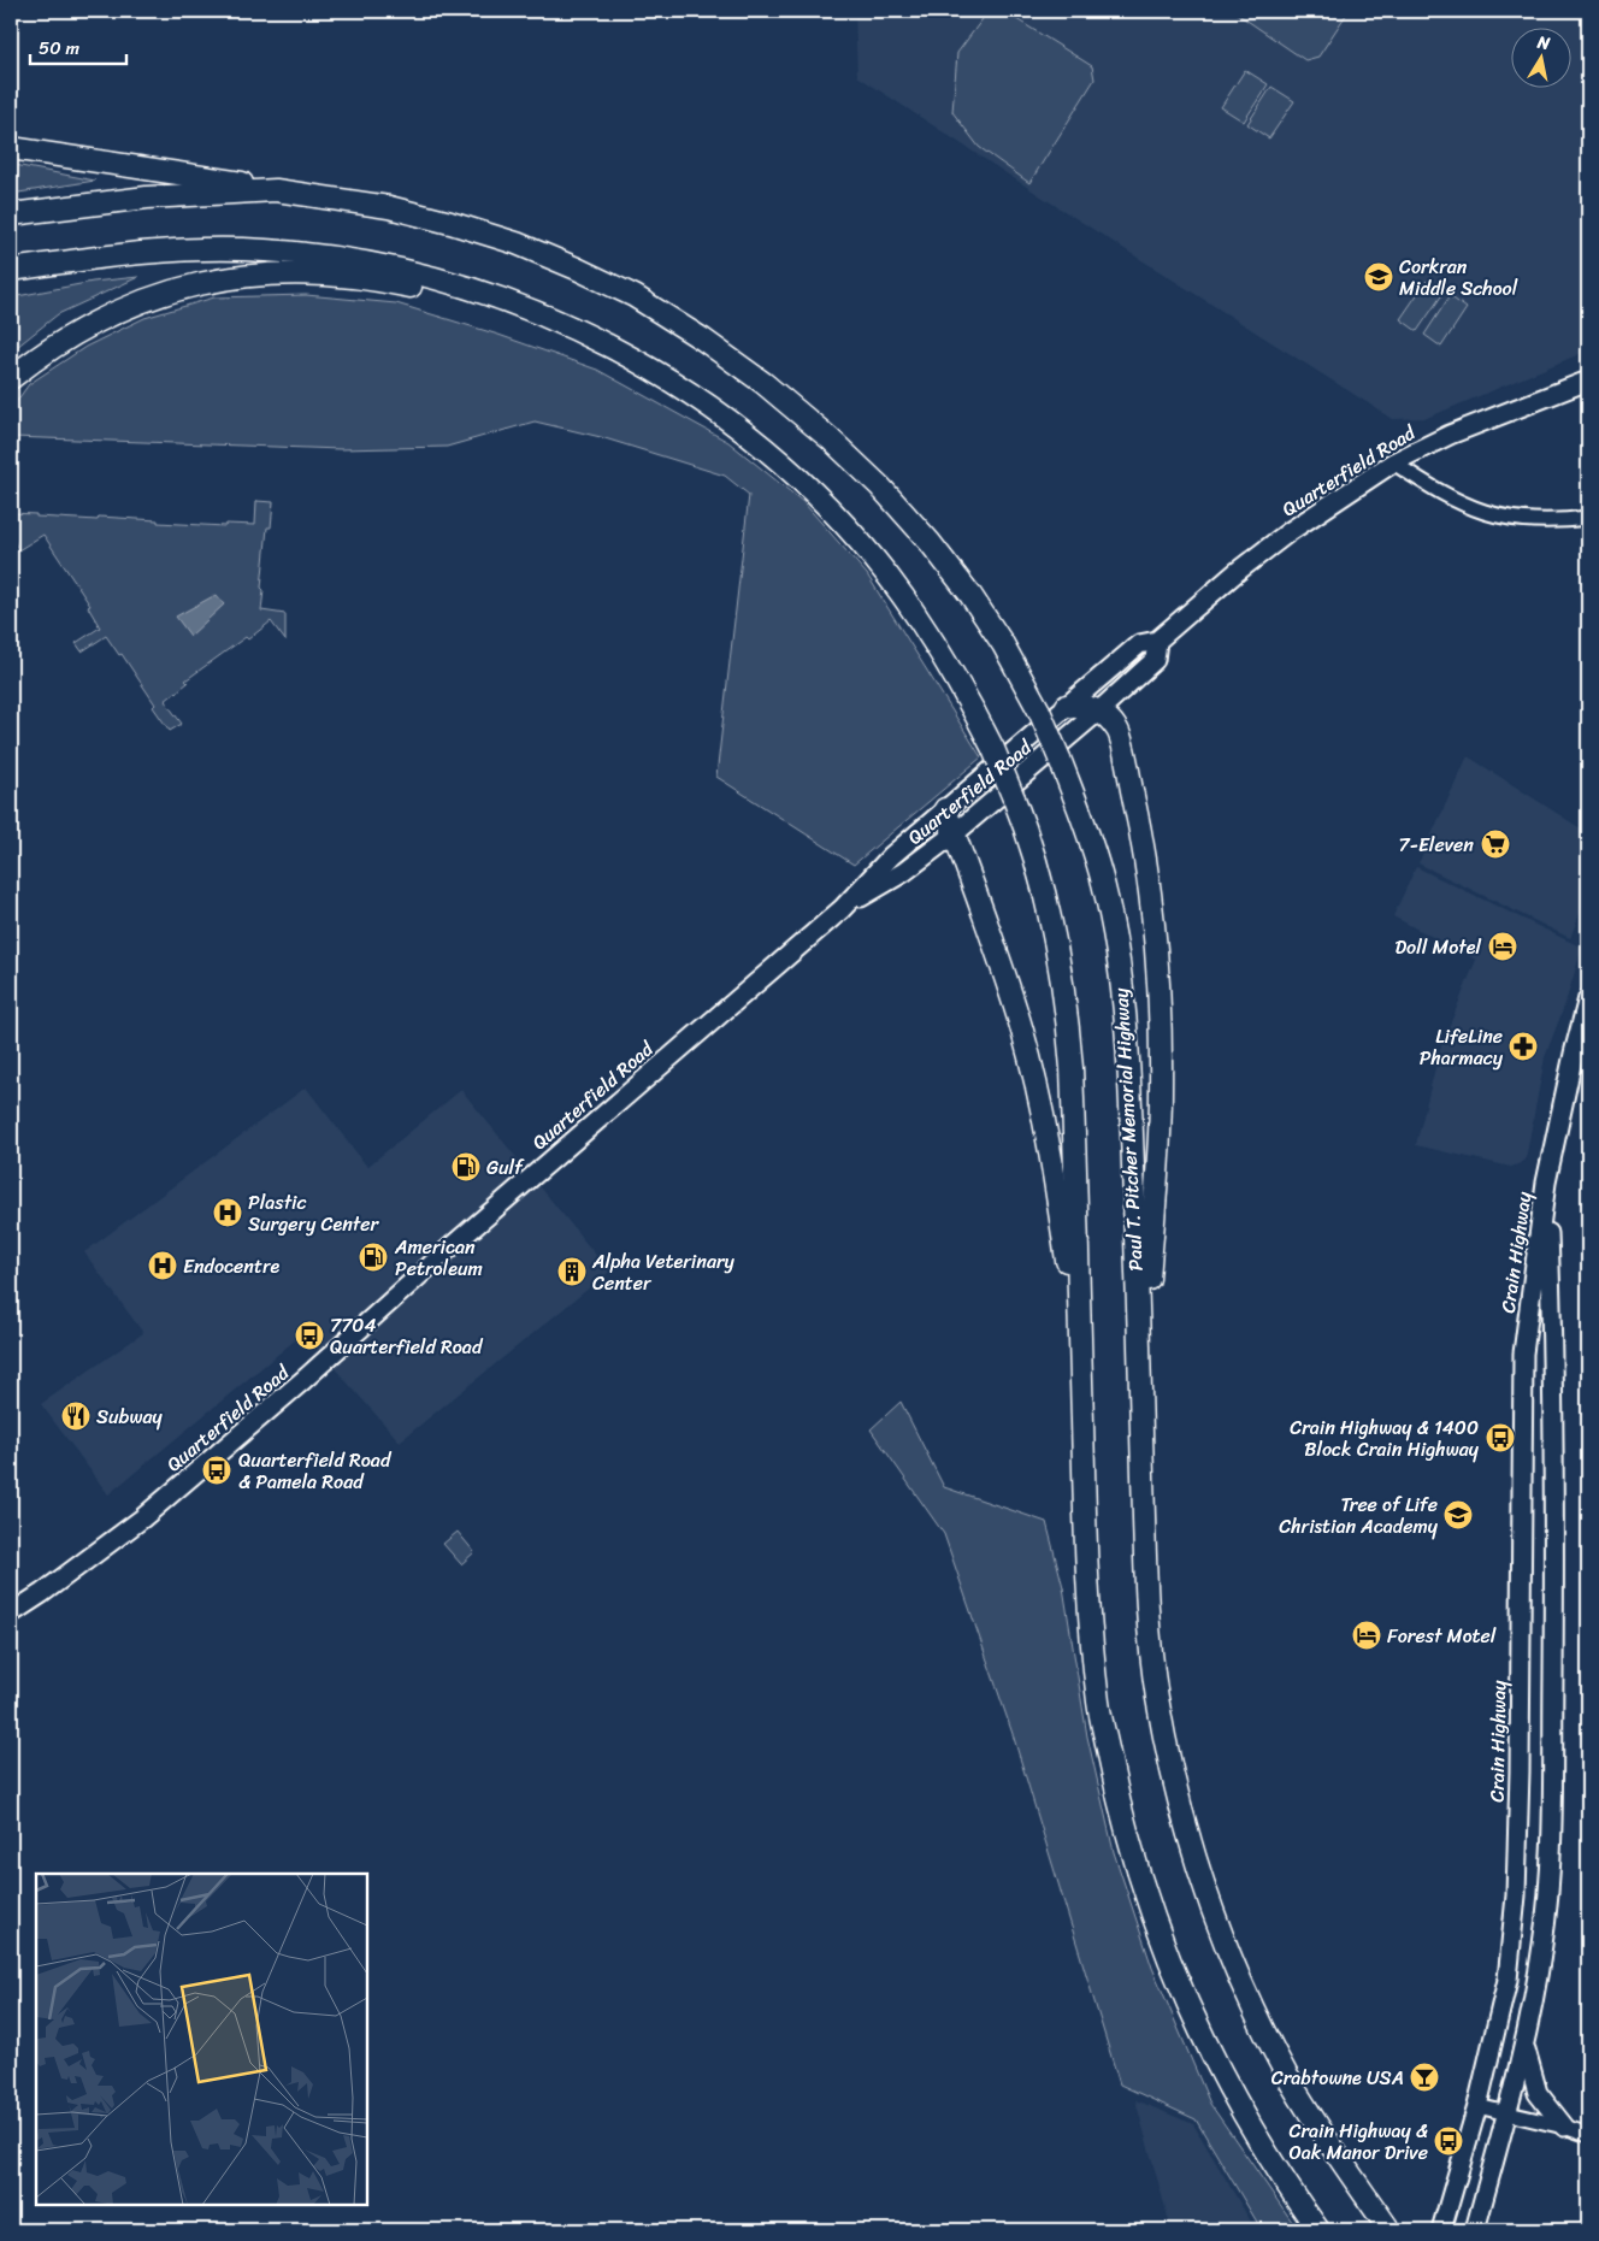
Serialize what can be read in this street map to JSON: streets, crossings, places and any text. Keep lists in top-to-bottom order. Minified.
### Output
{"streets":{"highway":["Paul T. Pitcher Memorial Highway"],"main road":["Quarterfield Road","Crain Highway"]},"places":{"school or university":["Corkran Middle School","Tree of Life Christian Academy"],"supermarket":["7-Eleven"],"hotel":["Doll Motel","Forest Motel"],"pharmacy":["LifeLine Pharmacy"],"fuel station":["Gulf","American Petroleum"],"hospital":["Plastic Surgery Center","Endocentre"],"building":["Alpha Veterinary Center"],"bus stop":["7704 Quarterfield Road","Crain Highway & 1400 Block Crain Highway","Quarterfield Road & Pamela Road","Crain Highway & Oak Manor Drive"],"restaurant":["Subway"],"bar":["Crabtowne USA"]},"scale_bar":"50 m","north":"top"}
